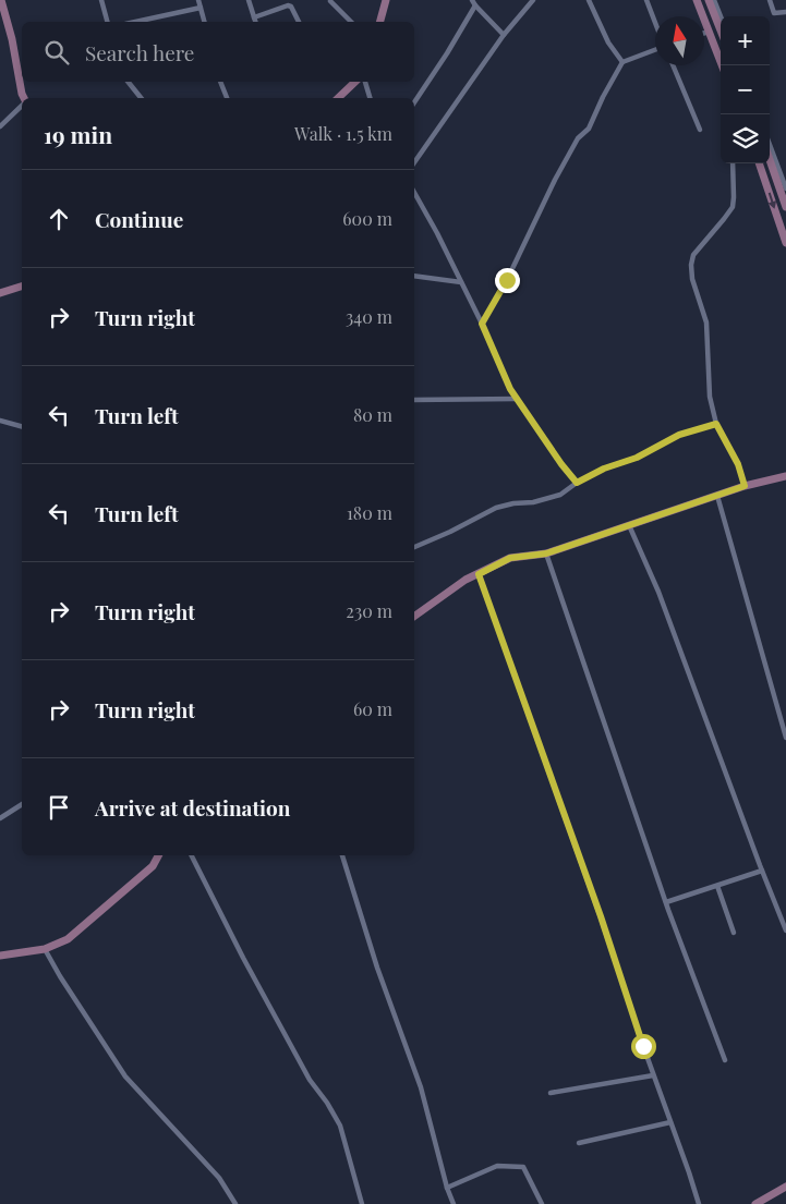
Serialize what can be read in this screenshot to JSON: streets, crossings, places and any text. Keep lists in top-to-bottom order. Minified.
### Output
{"north":"top","page":{"map_buttons":["+","−"],"search":"Search here","heading":["19 min","Walk · 1.5 km"],"list":[["Continue","600 m"],["Turn right","340 m"],["Turn left","80 m"],["Turn left","180 m"],["Turn right","230 m"],["Turn right","60 m"],"Arrive at destination"]}}
